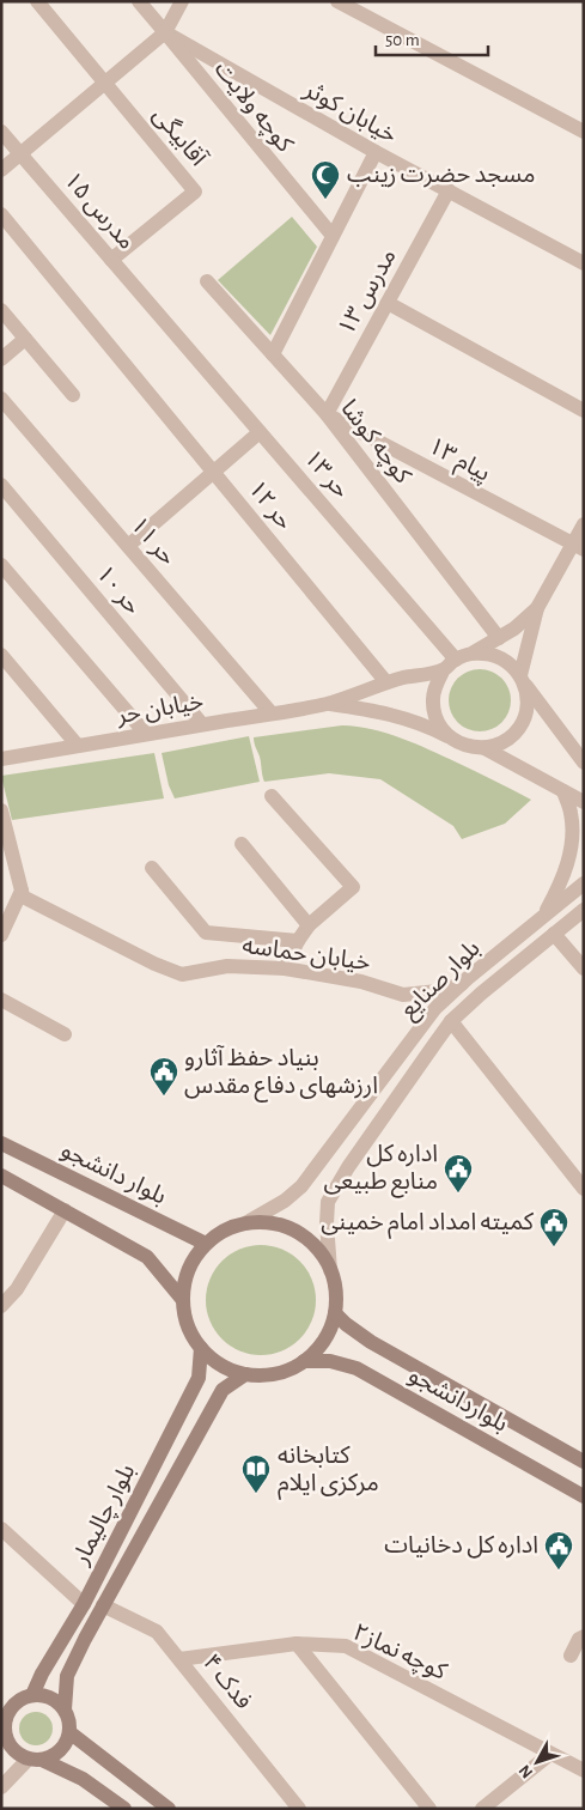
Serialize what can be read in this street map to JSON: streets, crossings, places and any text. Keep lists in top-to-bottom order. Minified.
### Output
{"streets":{"main road":["بلوار دانشجو","بلواردانشجو","بلوار چالیمار"],"street":["کوچه ولایت","خیابان کوثر","آقابیگی","مدرس ۱۵","مدرس ۱۳","کوچه کوشا","پیام ۱۳","۱۳ حر","حر ۱۲","حر ۱۱","حر ۱۰","خیابان حر","خیابان حماسه","بلوار صنایع","کوچه نماز۲","فدک ۴"]},"crossings":[["کوچه ولایت","خیابان کوثر"],["خیابان کوثر","مدرس ۱۳"],["آقابیگی","مدرس ۱۵"],["مدرس ۱۵","۱۳ حر"],["مدرس ۱۳","کوچه کوشا"],["مدرس ۱۳","پیام ۱۳"],["کوچه کوشا","پیام ۱۳"],["۱۳ حر","خیابان حر"],["حر ۱۲","خیابان حر"],["حر ۱۱","خیابان حر"],["حر ۱۰","خیابان حر"],["خیابان حماسه","بلوار صنایع"],["بلوار صنایع","بلوار دانشجو"],["بلوار صنایع","بلواردانشجو"],["بلوار صنایع","بلوار چالیمار"],["بلوار دانشجو","بلواردانشجو"],["بلوار دانشجو","بلوار چالیمار"],["بلواردانشجو","بلوار چالیمار"],["بلوار چالیمار","فدک ۴"],["کوچه نماز۲","فدک ۴"]],"places":{"mosque":["مسجد حضرت زینب"],"public building":["بنیاد حفظ آثارو ارزشهای دفاع مقدس","اداره کل منابع طبیعی","کمیته امداد امام خمینی","اداره کل دخانیات"],"library":["کتابخانه مرکزی ایلام"]},"scale_bar":"50 m","north":"bottom left"}
